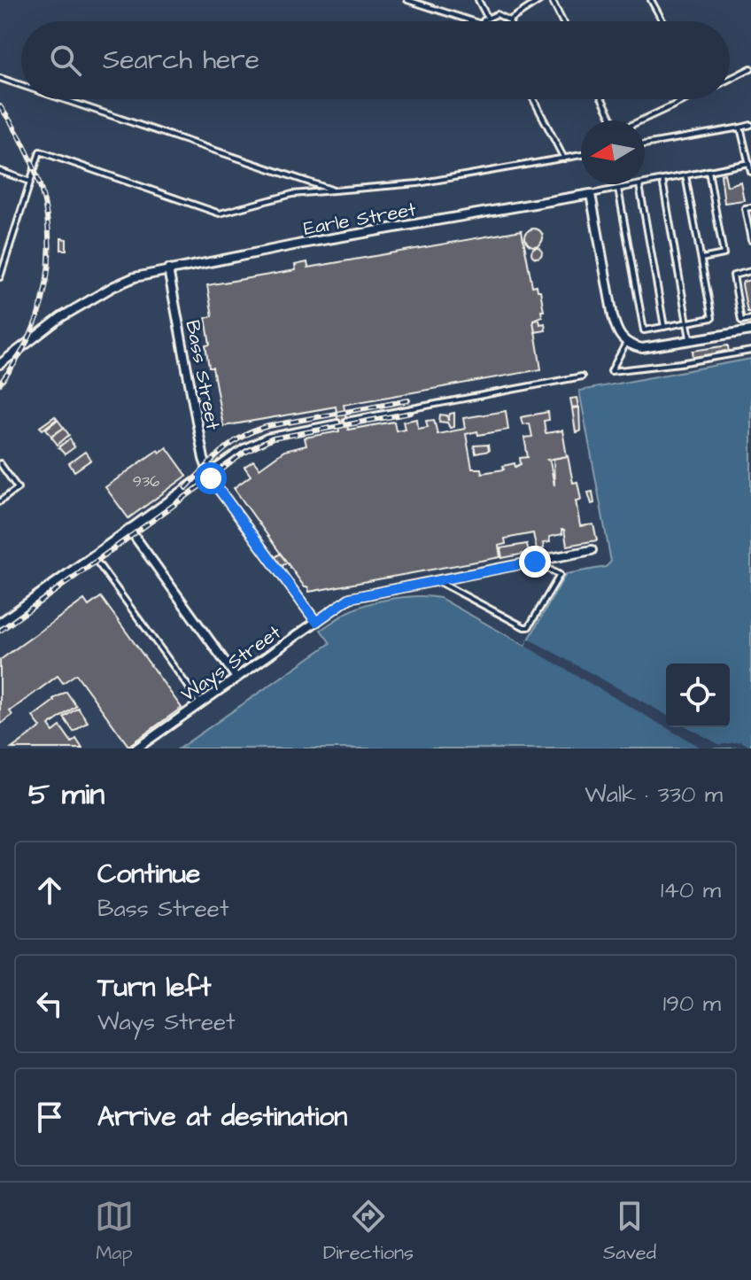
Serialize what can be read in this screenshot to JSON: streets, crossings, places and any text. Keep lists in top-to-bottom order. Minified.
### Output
{"streets":{"street":["Earle Street","Bass Street","Ways Street"]},"crossings":[["Earle Street","Bass Street"],["Bass Street","Ways Street"]],"house_numbers":["936"],"north":"left","page":{"search":"Search here","heading":["5 min","Walk · 330 m"],"list":[["Continue","Bass Street","140 m"],["Turn left","Ways Street","190 m"],"Arrive at destination"],"nav":["Map","Directions","Saved"]}}
